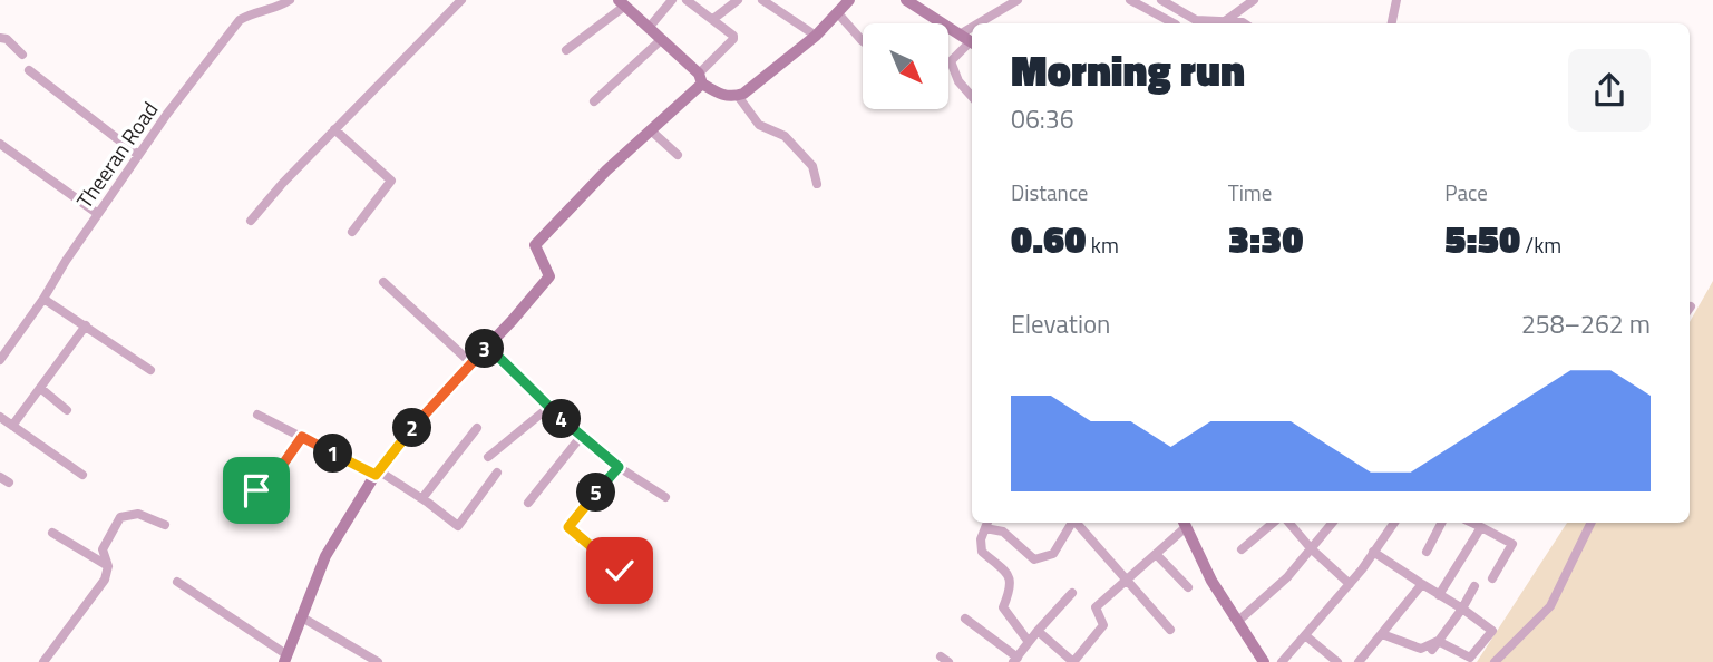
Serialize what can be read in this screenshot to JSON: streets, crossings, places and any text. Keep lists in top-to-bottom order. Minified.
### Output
{"streets":{"street":["Theeran Road"]},"north":"bottom right","page":{"heading":["Morning run","06:36"],"stats":[["Distance","0.60 km"],["Time","3:30"],["Pace","5:50 /km"]],"chart":["Elevation","258–262 m"],"pins":["3","4","2","1","5"]}}
